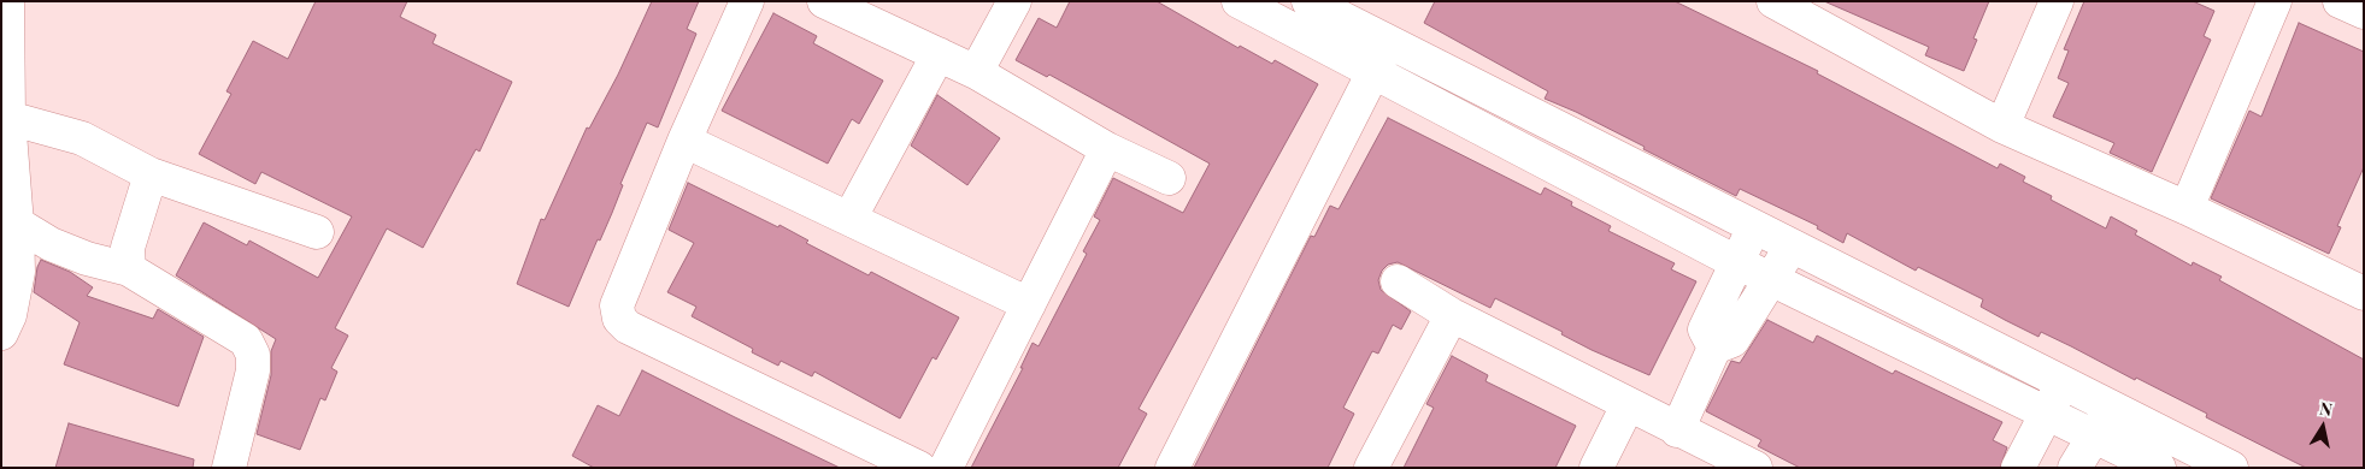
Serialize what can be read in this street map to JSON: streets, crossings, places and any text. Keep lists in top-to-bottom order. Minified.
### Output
{"north":"top"}
